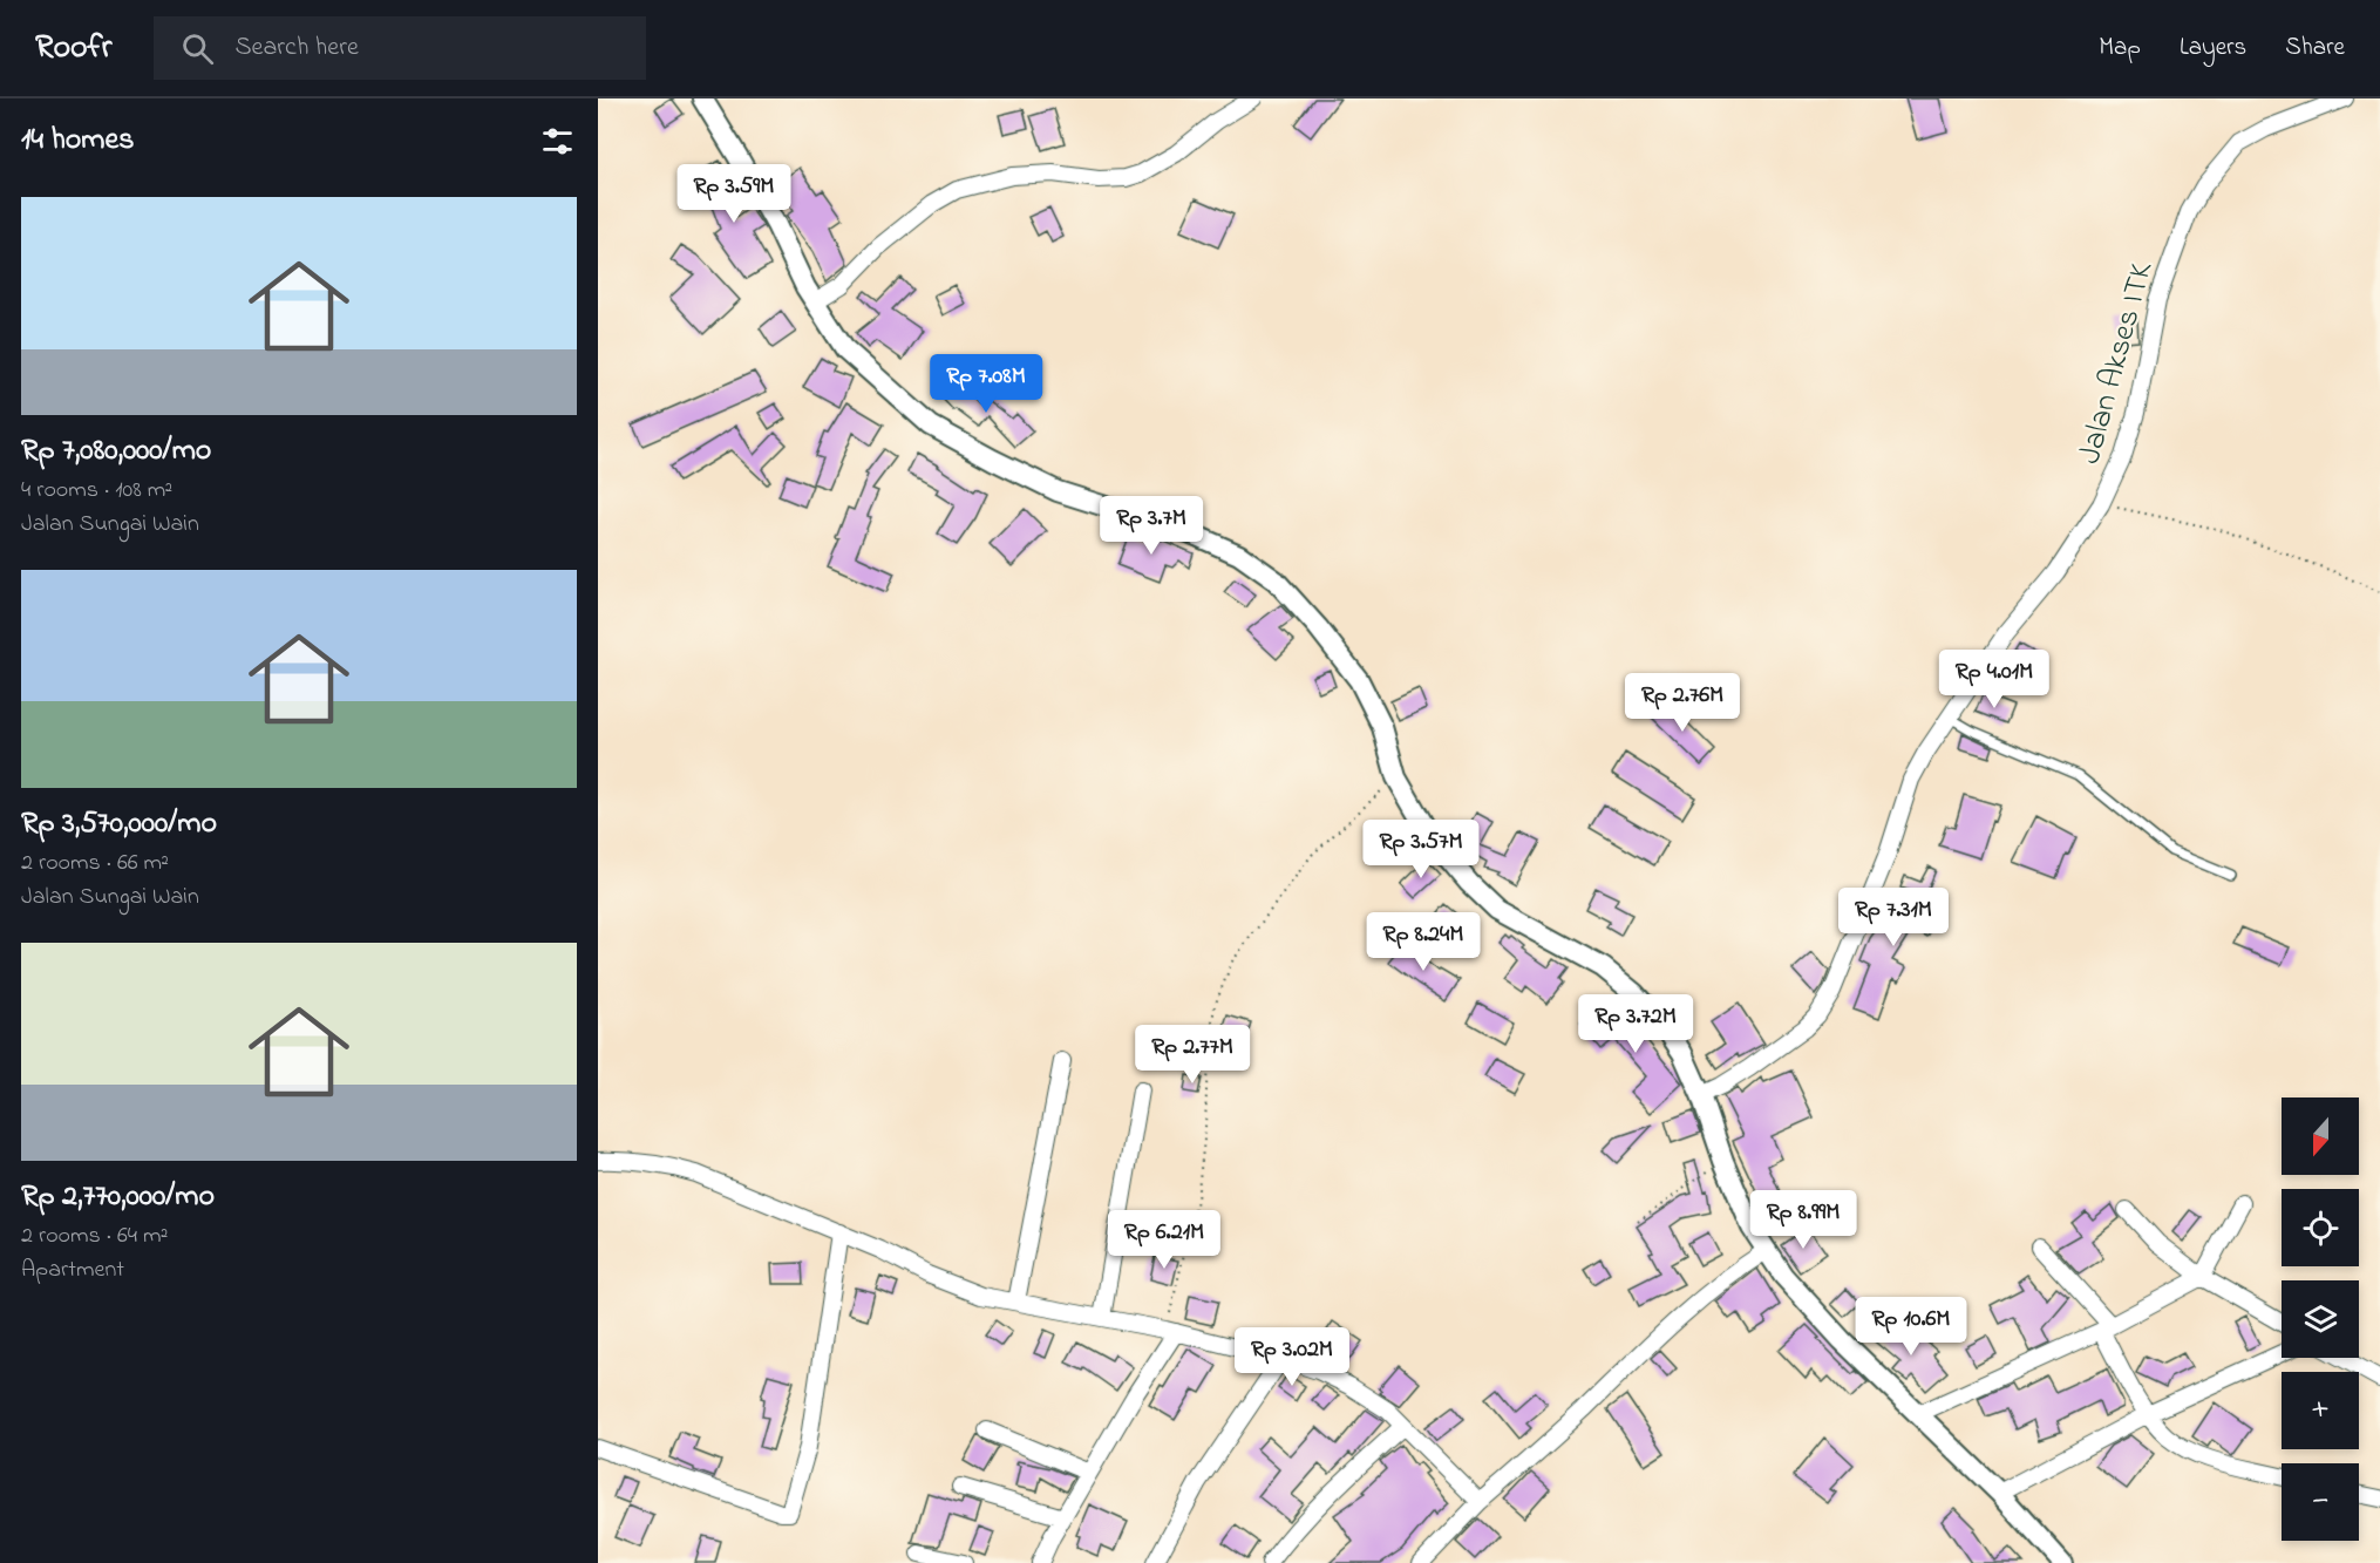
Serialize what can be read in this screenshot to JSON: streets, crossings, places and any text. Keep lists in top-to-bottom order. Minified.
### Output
{"streets":{"street":["Jalan Akses ITK"]},"north":"bottom","page":{"header":"Roofr","search":"Search here","nav":["Map","Layers","Share"],"heading":"14 homes","price":["Rp 3.59M","Rp 7.08M","Rp 3.7M","Rp 4.01M","Rp 2.76M","Rp 3.57M","Rp 7.31M","Rp 8.24M","Rp 3.72M","Rp 2.77M","Rp 8.99M","Rp 6.21M","Rp 10.6M","Rp 3.02M"],"list":[{"name":"Rp 7,080,000/mo","note":"4 rooms · 108 m² · Jalan Sungai Wain"},{"name":"Rp 3,570,000/mo","note":"2 rooms · 66 m² · Jalan Sungai Wain"},{"name":"Rp 2,770,000/mo","note":"2 rooms · 64 m² · Apartment"}],"map_buttons":["+","−"]}}
